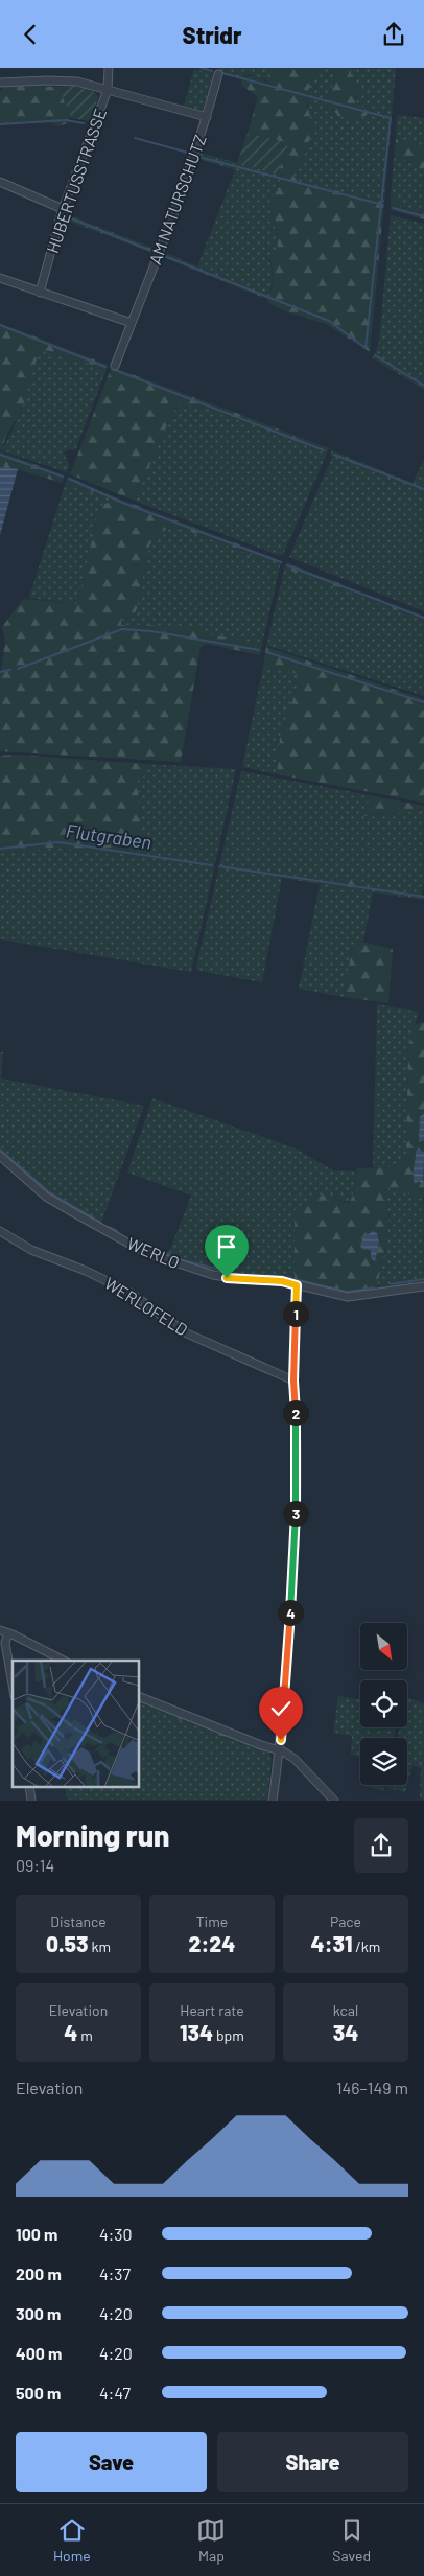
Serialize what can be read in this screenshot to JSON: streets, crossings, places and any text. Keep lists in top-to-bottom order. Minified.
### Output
{"streets":{"street":["HUBERTUSSTRASSE","AM NATURSCHUTZ","WERLO","WERLOFELD"]},"water":["Flutgraben"],"north":"bottom right","page":{"header":"Stridr","pins":["1","2","3","4"],"heading":["Morning run","09:14"],"stats":[["Distance","0.53 km"],["Time","2:24"],["Pace","4:31 /km"],["Elevation","4 m"],["Heart rate","134 bpm"],["kcal","34"]],"chart":["Elevation","146–149 m"],"list":[{"name":"100 m","note":"4:30"},{"name":"200 m","note":"4:37"},{"name":"300 m","note":"4:20"},{"name":"400 m","note":"4:20"},{"name":"500 m","note":"4:47"}],"buttons":["Save","Share"],"tabs":["Home","Map","Saved"]}}
